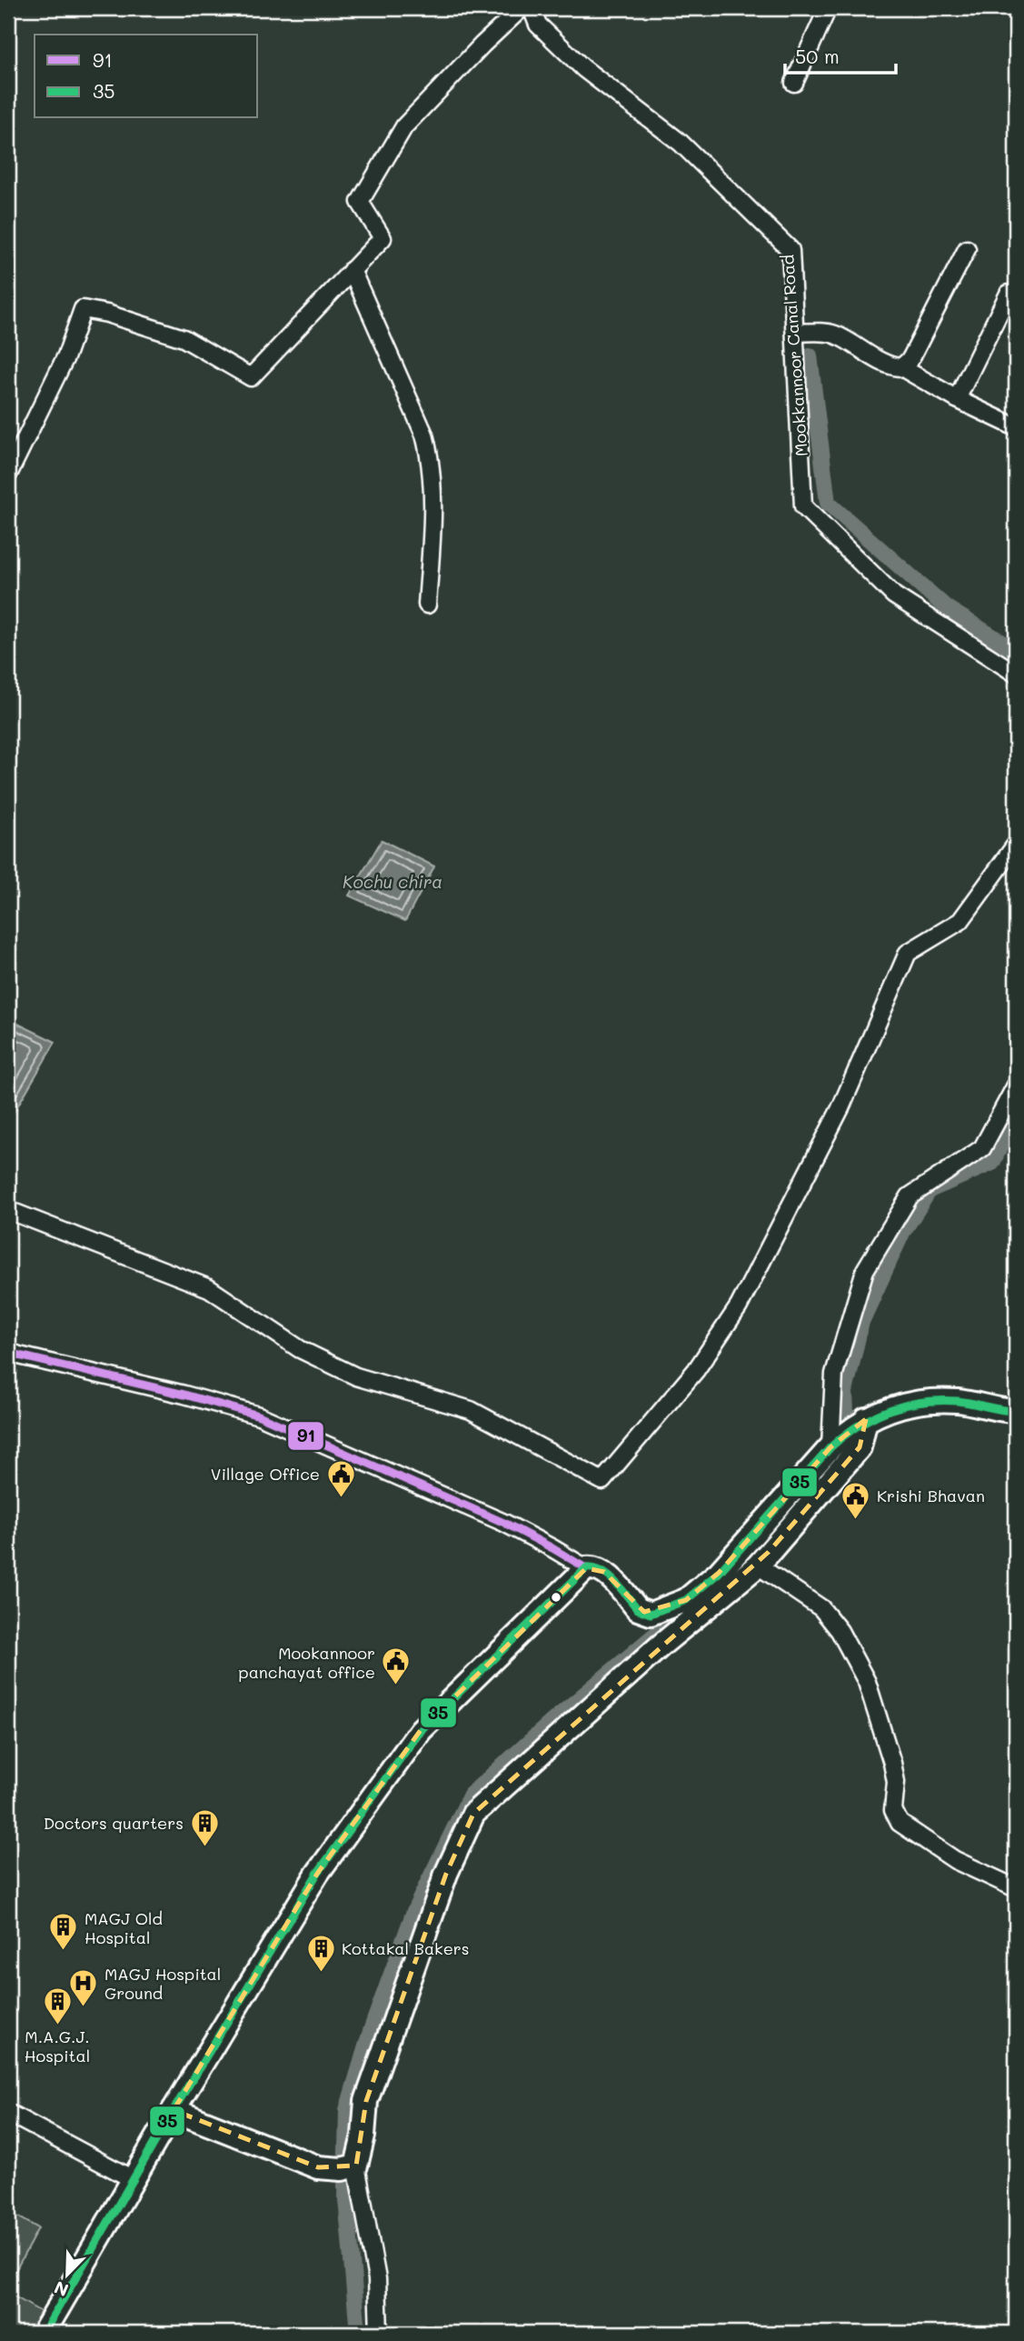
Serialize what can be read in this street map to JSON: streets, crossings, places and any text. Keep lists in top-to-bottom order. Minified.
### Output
{"streets":{"street":["Mookkannoor Canal Road"]},"water":["Kochu chira"],"places":{"public building":["Village Office","Krishi Bhavan","Mookannoor panchayat office"],"building":["Doctors quarters","MAGJ Old Hospital","Kottakal Bakers","M.A.G.J. Hospital"],"hospital":["MAGJ Hospital Ground"]},"lines":["transit line 91","transit line 35"],"legend":["91","35"],"scale_bar":"50 m","north":"bottom left"}
